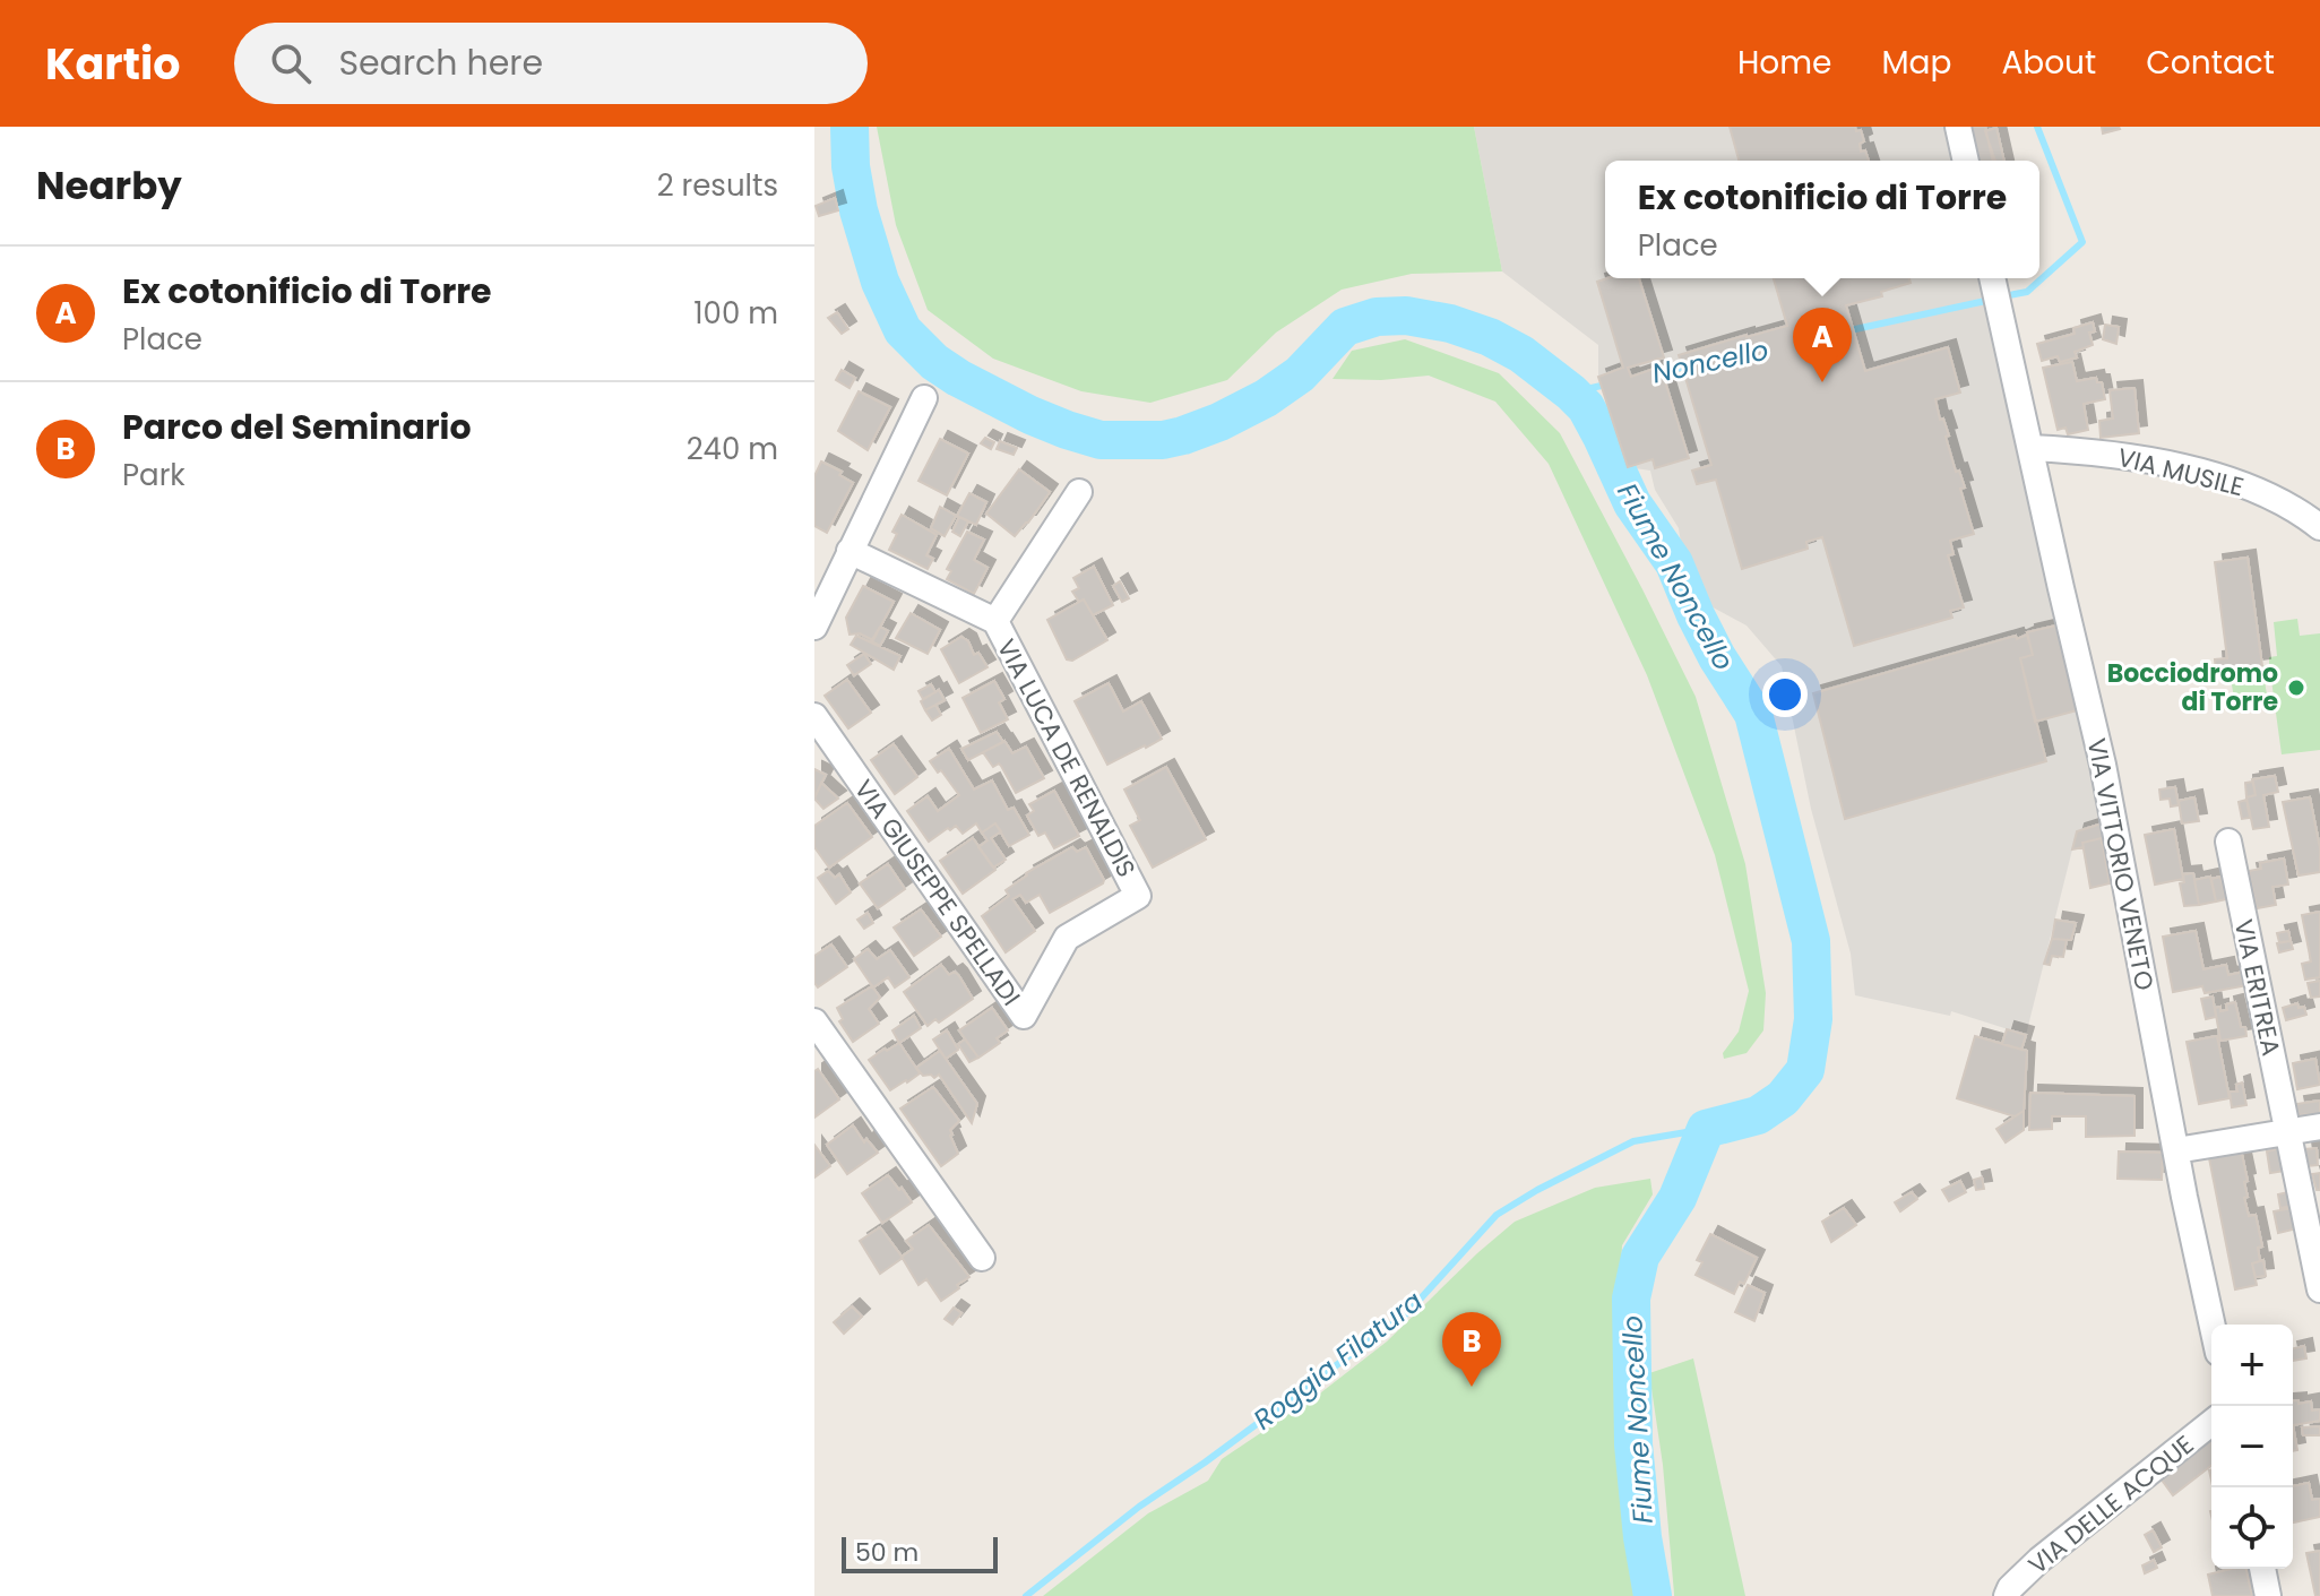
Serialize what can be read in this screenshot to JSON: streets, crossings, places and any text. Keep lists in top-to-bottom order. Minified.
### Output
{"streets":{"street":["VIA MUSILE","VIA LUCA DE RENALDIS","VIA VITTORIO VENETO","VIA GIUSEPPE SPELLADI","VIA ERITREA","VIA DELLE ACQUE"]},"crossings":[["VIA MUSILE","VIA VITTORIO VENETO"],["VIA LUCA DE RENALDIS","VIA GIUSEPPE SPELLADI"]],"water":["Noncello","Fiume Noncello","Roggia Filatura"],"places":["Bocciodromo di Torre"],"scale_bar":"50 m","page":{"header":"Kartio","search":"Search here","nav":["Home","Map","About","Contact"],"heading":["Nearby","2 results"],"popup":["Ex cotonificio di Torre","Place"],"list":[{"mark":"A","name":"Ex cotonificio di Torre","note":"Place","value":"100 m"},{"mark":"B","name":"Parco del Seminario","note":"Park","value":"240 m"}],"pins":["A","B"],"map_buttons":["+","−"],"scale":"50 m"}}
